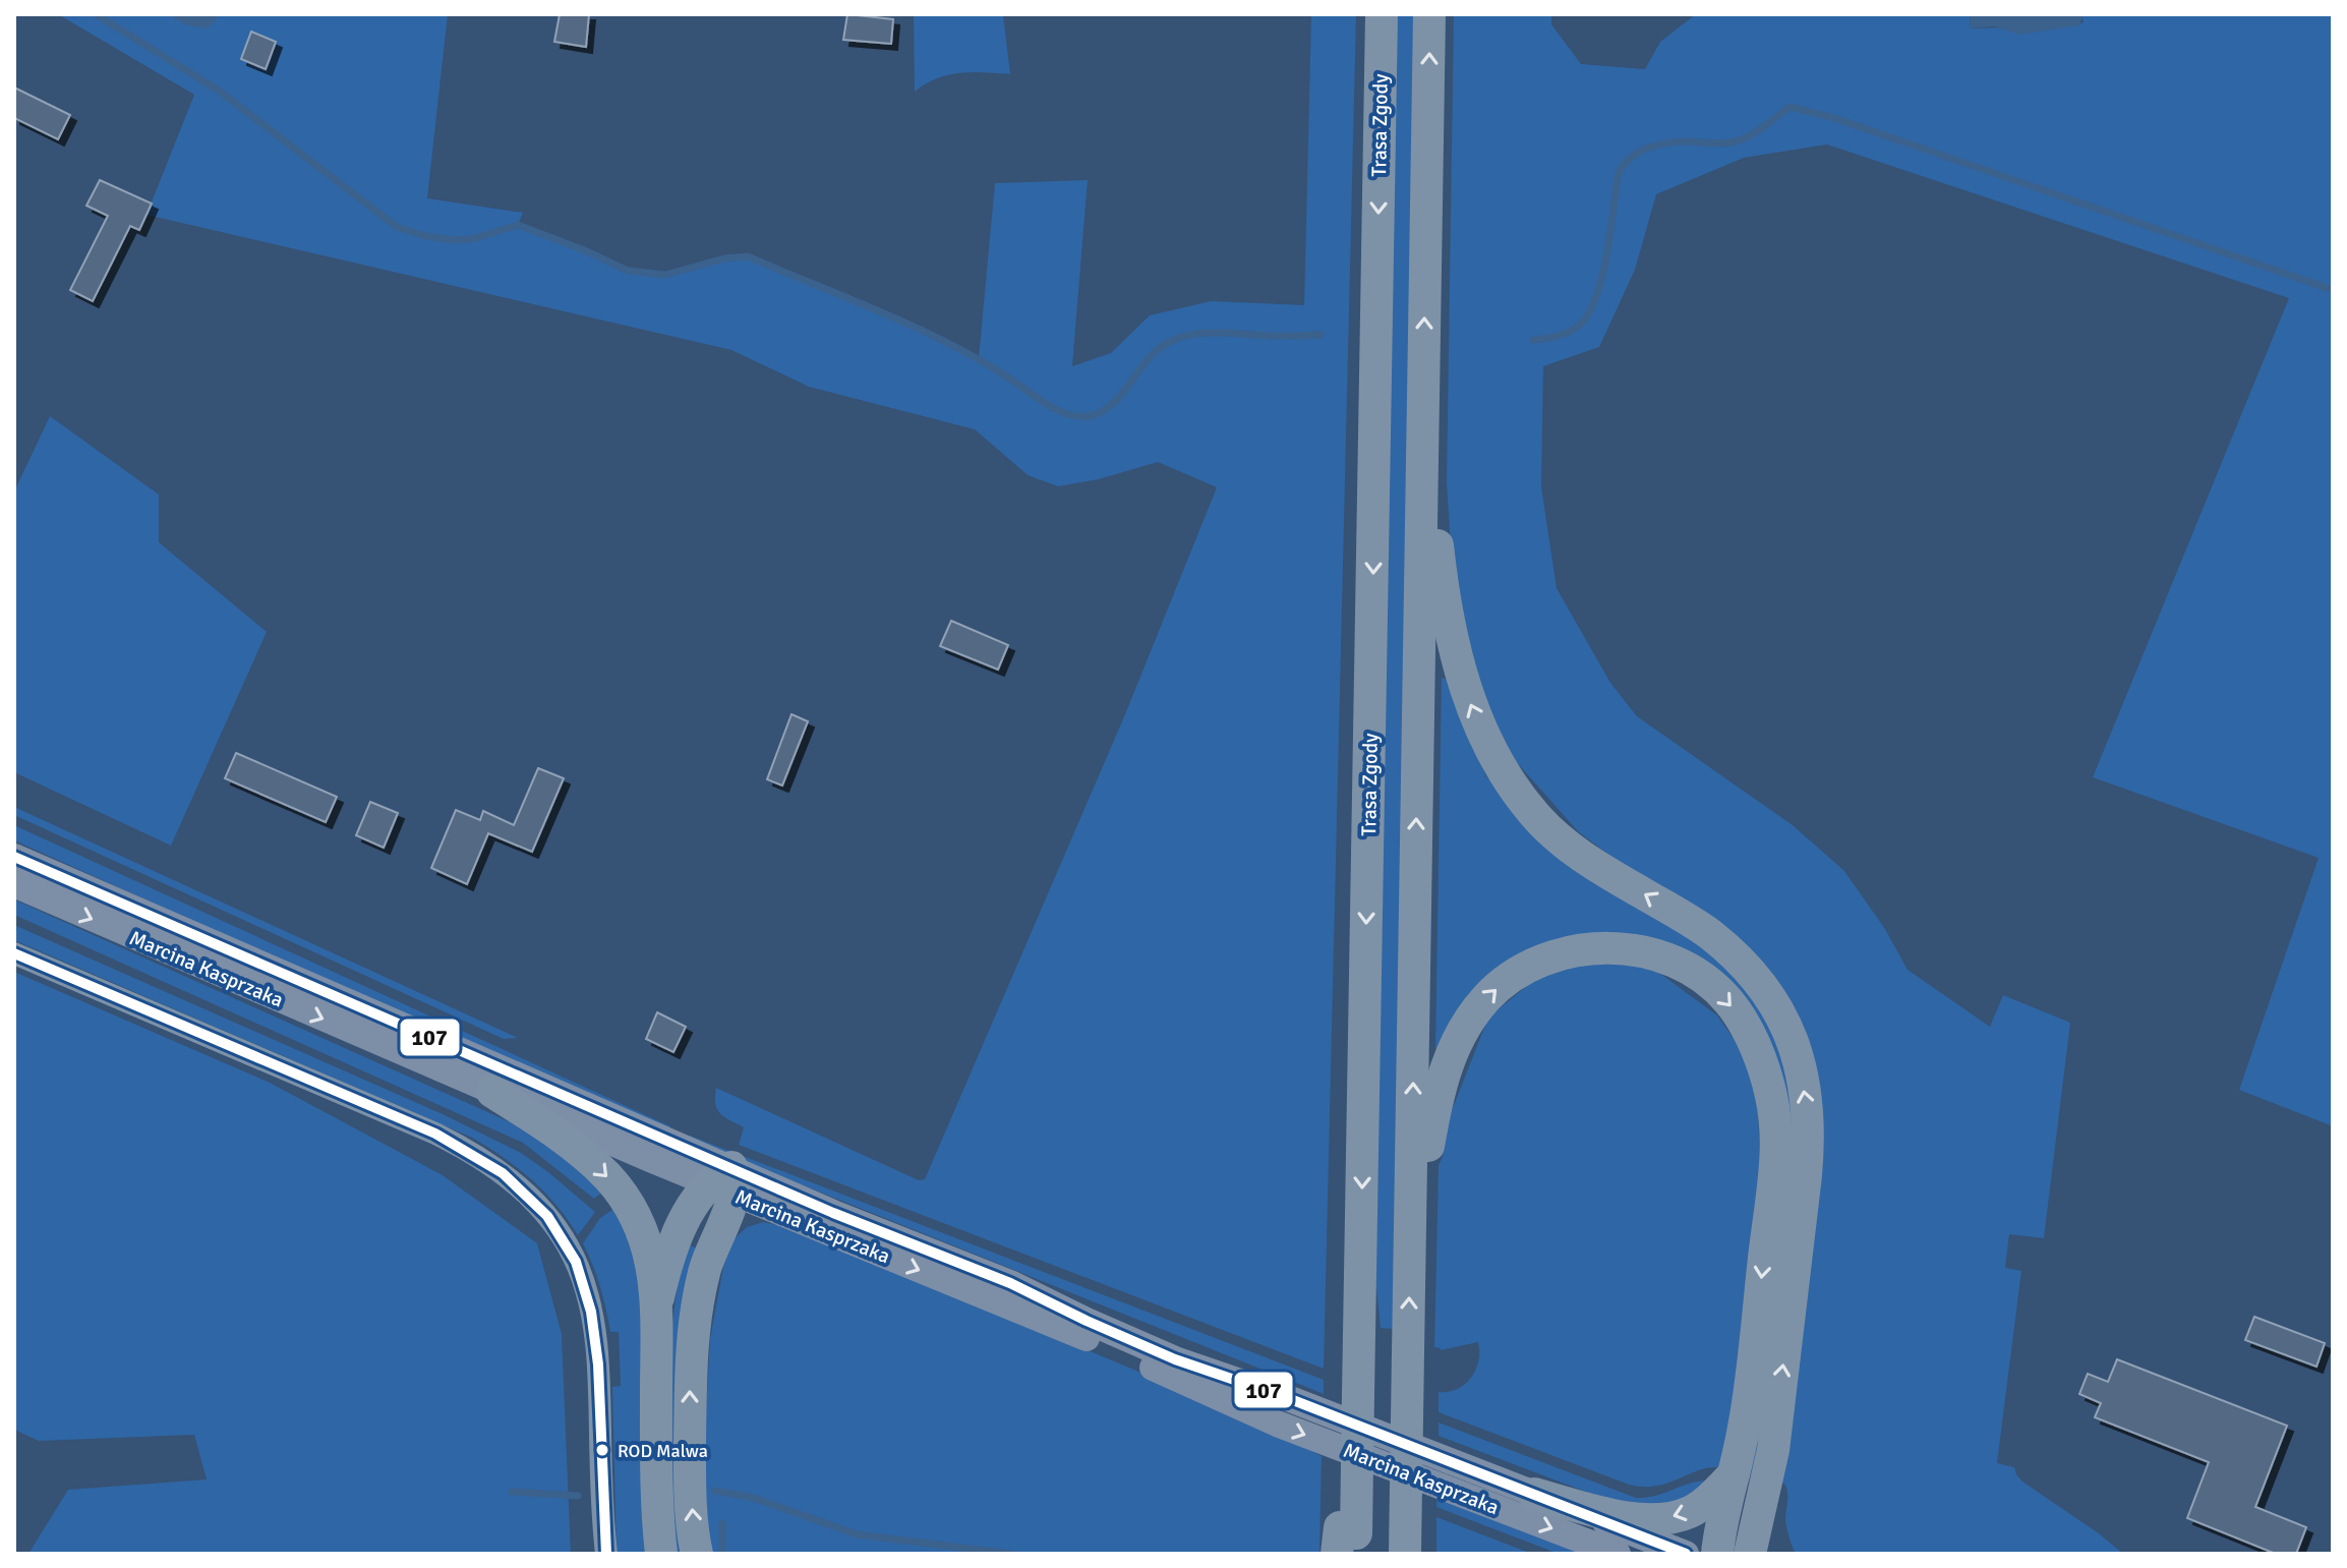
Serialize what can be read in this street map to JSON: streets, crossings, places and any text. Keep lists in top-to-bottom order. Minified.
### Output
{"streets":{"highway":["Trasa Zgody"],"main road":["Marcina Kasprzaka"]},"places":["ROD Malwa"],"lines":["transit line 107"]}
